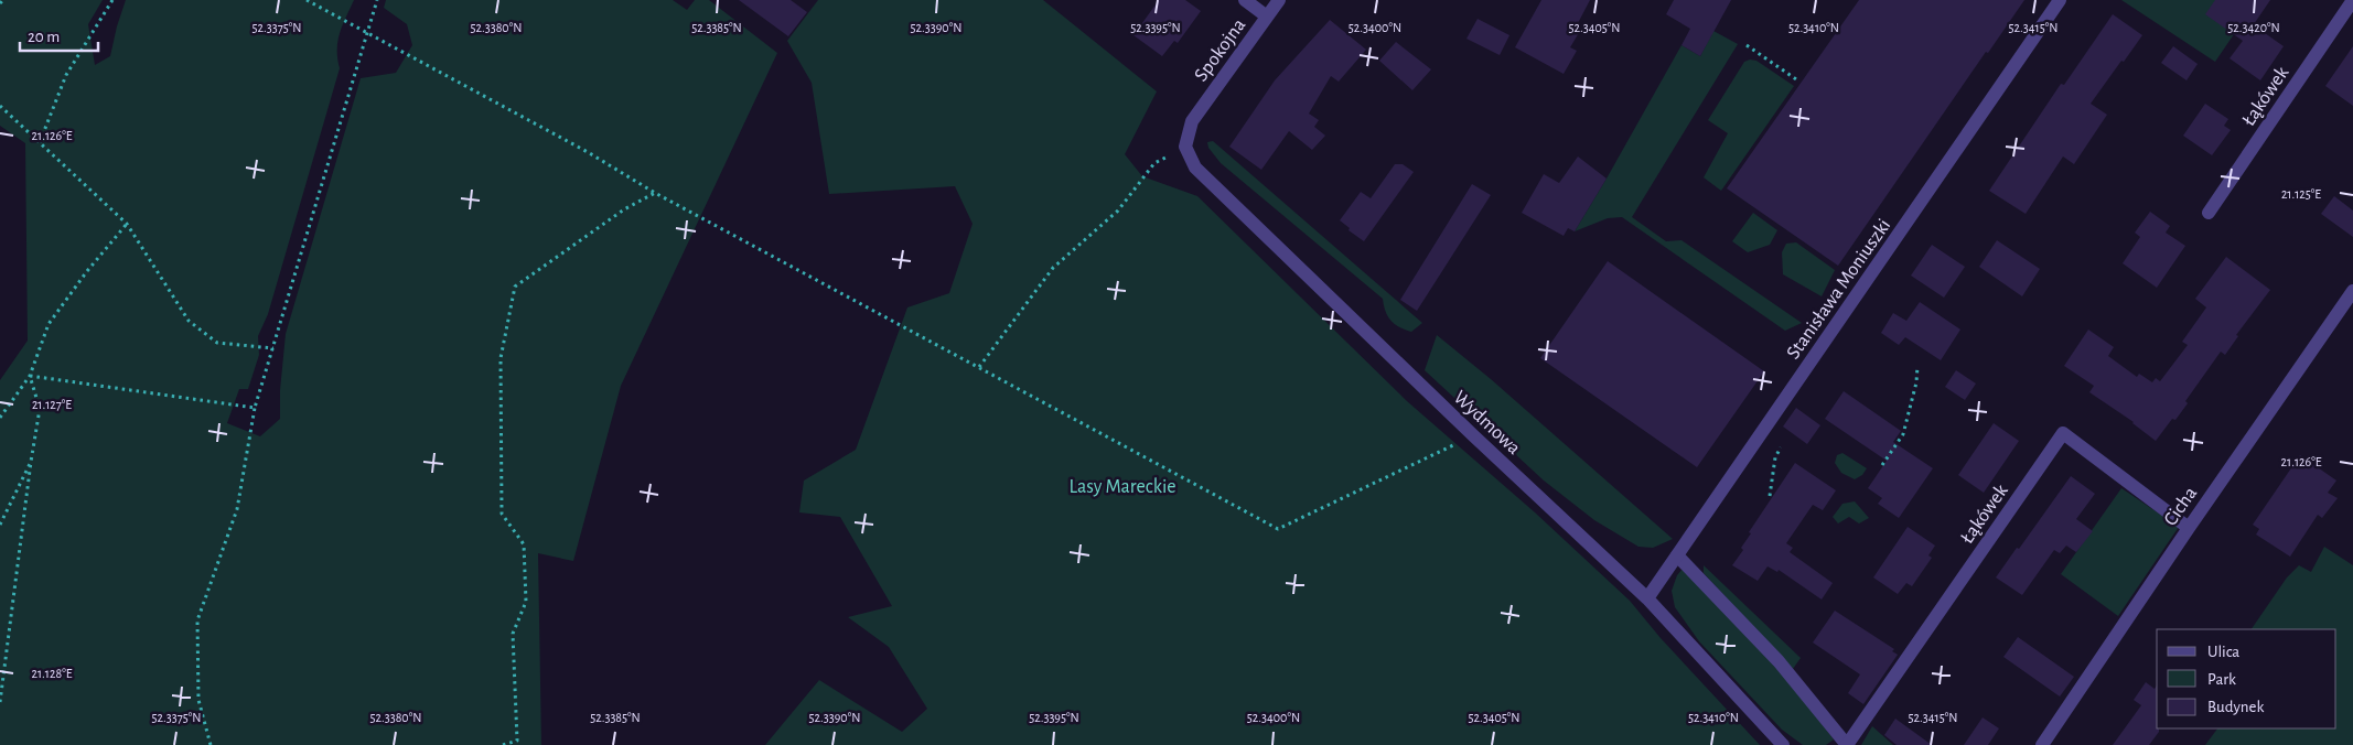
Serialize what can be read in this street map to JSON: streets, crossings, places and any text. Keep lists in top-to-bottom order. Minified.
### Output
{"streets":{"street":["Spokojna","Łąkówek","Stanisława Moniuszki","Wydmowa","Cicha"]},"crossings":[["Spokojna","Wydmowa"],["Łąkówek","Cicha"],["Stanisława Moniuszki","Wydmowa"]],"parks":["Lasy Mareckie"],"legend":["Ulica","Park","Budynek"],"scale_bar":"20 m","coordinates":["52.3375°N","52.3380°N","52.3385°N","52.3390°N","52.3395°N","52.3400°N","52.3405°N","52.3410°N","52.3415°N","52.3420°N","21.126°E","21.125°E","21.127°E","21.128°E"]}
